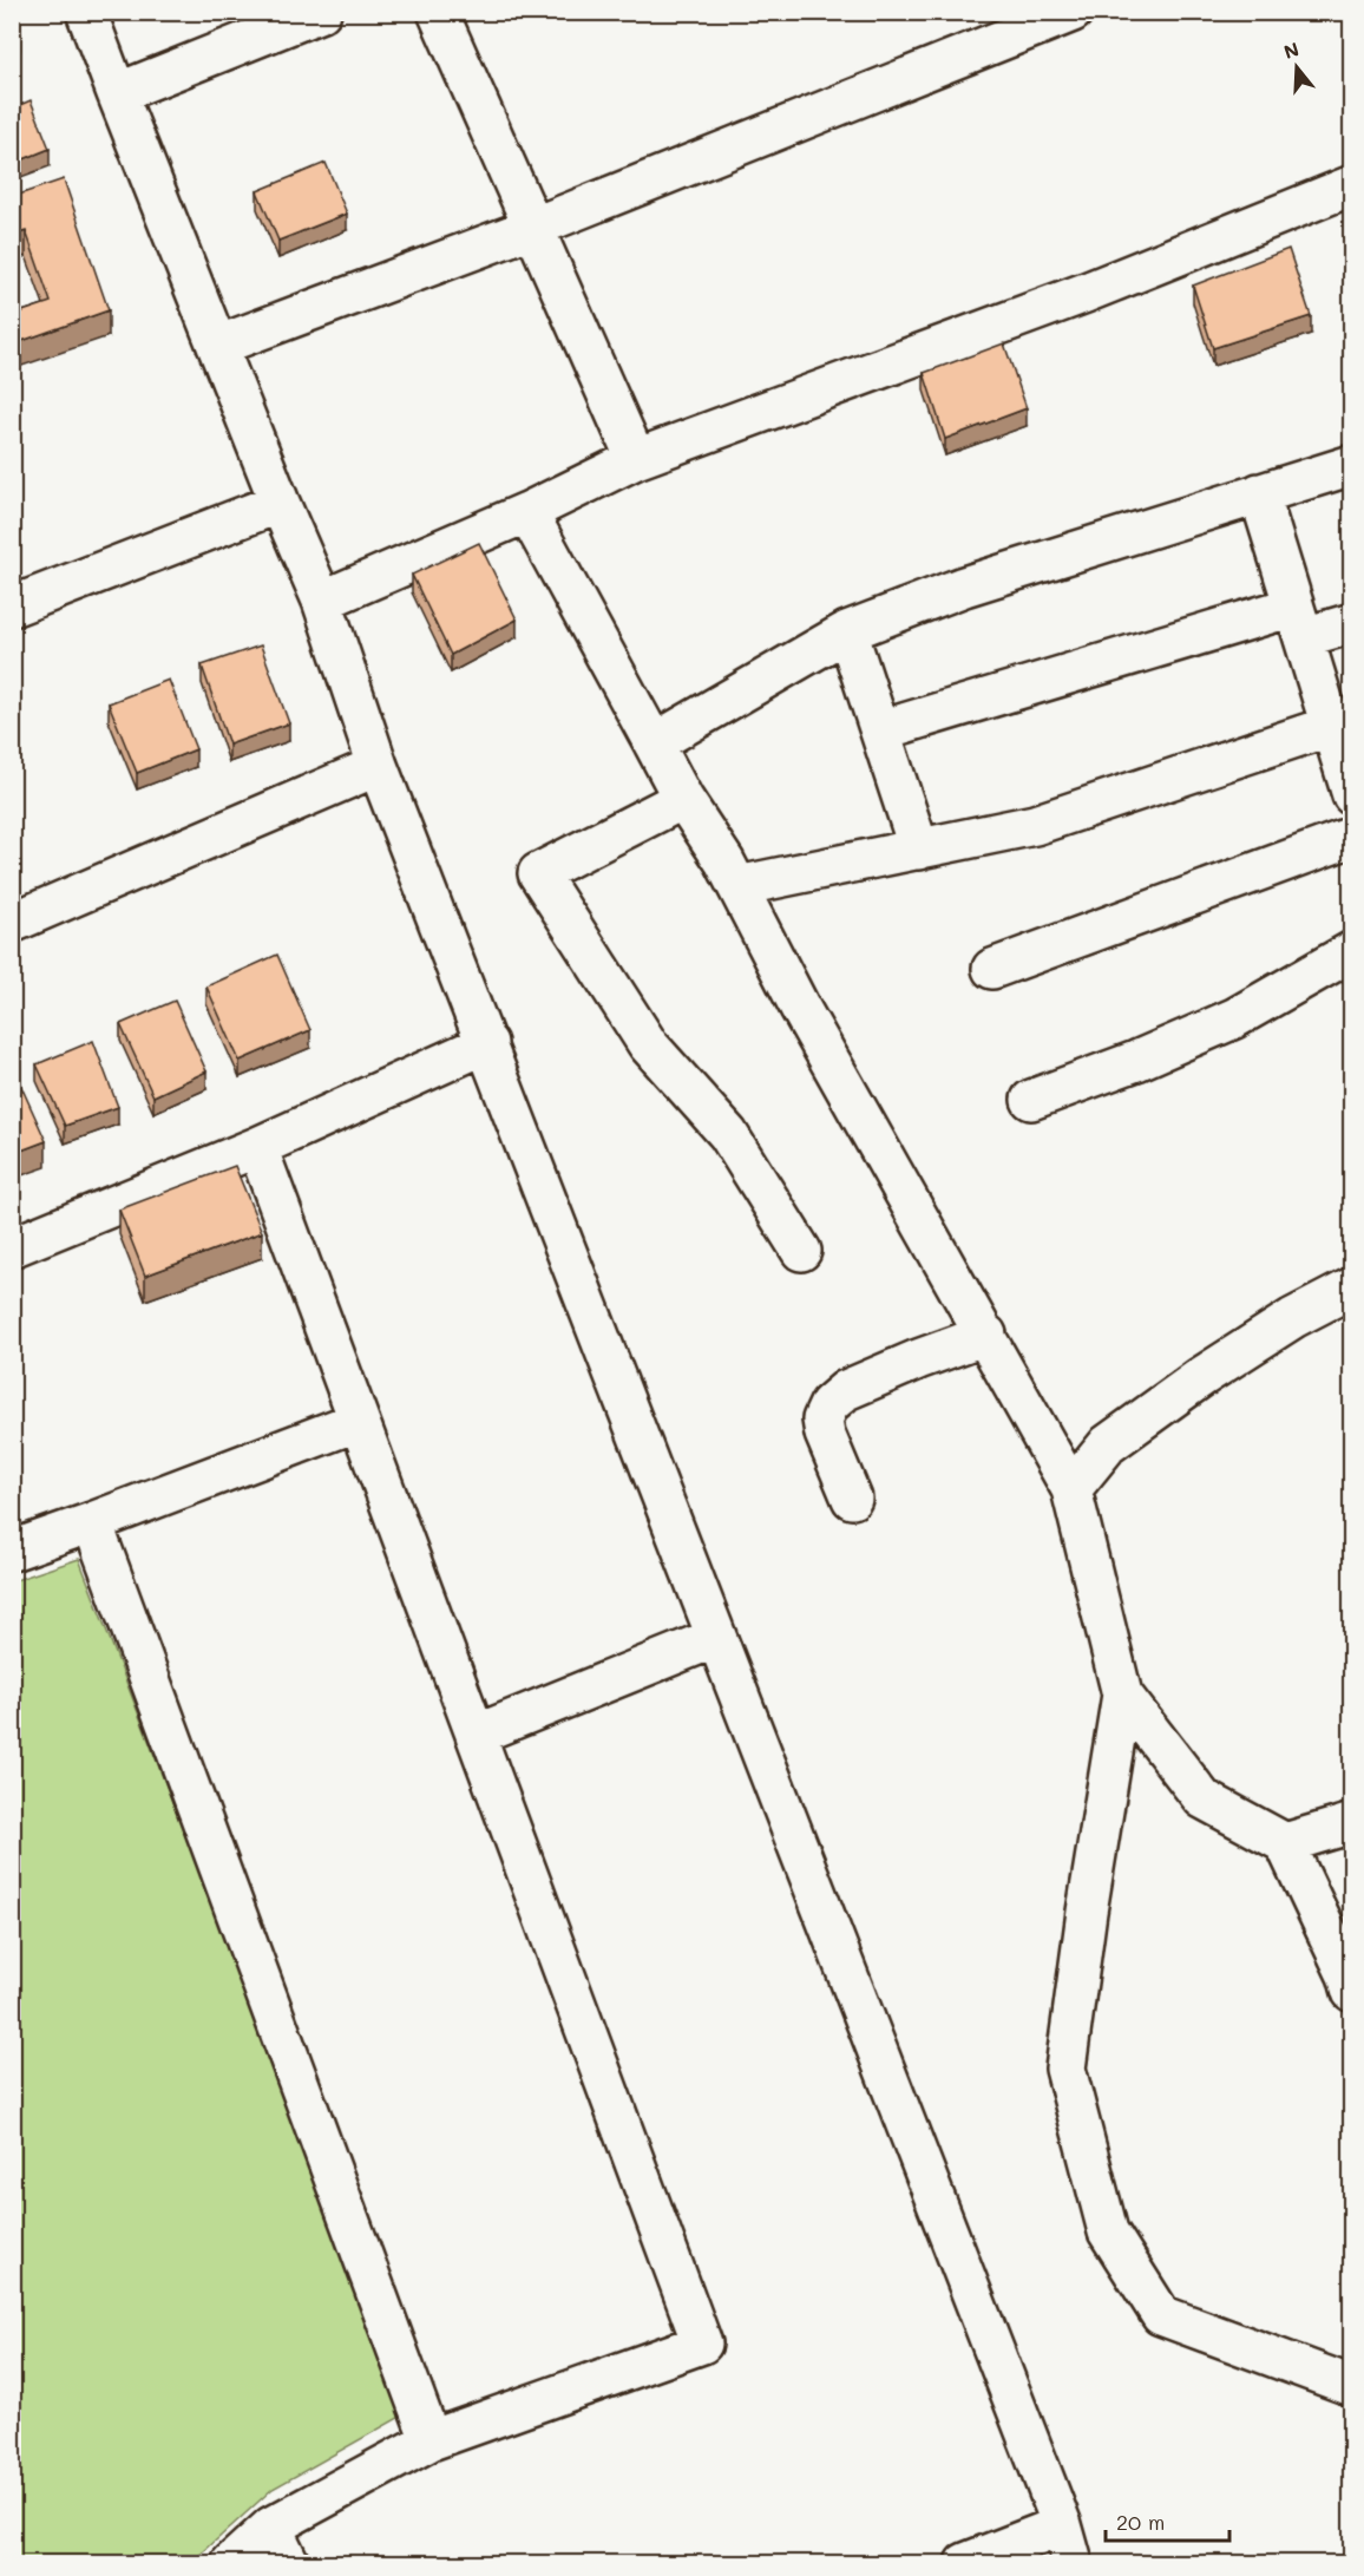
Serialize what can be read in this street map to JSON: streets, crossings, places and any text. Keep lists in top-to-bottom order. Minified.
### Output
{"scale_bar":"20 m","north":"top"}
